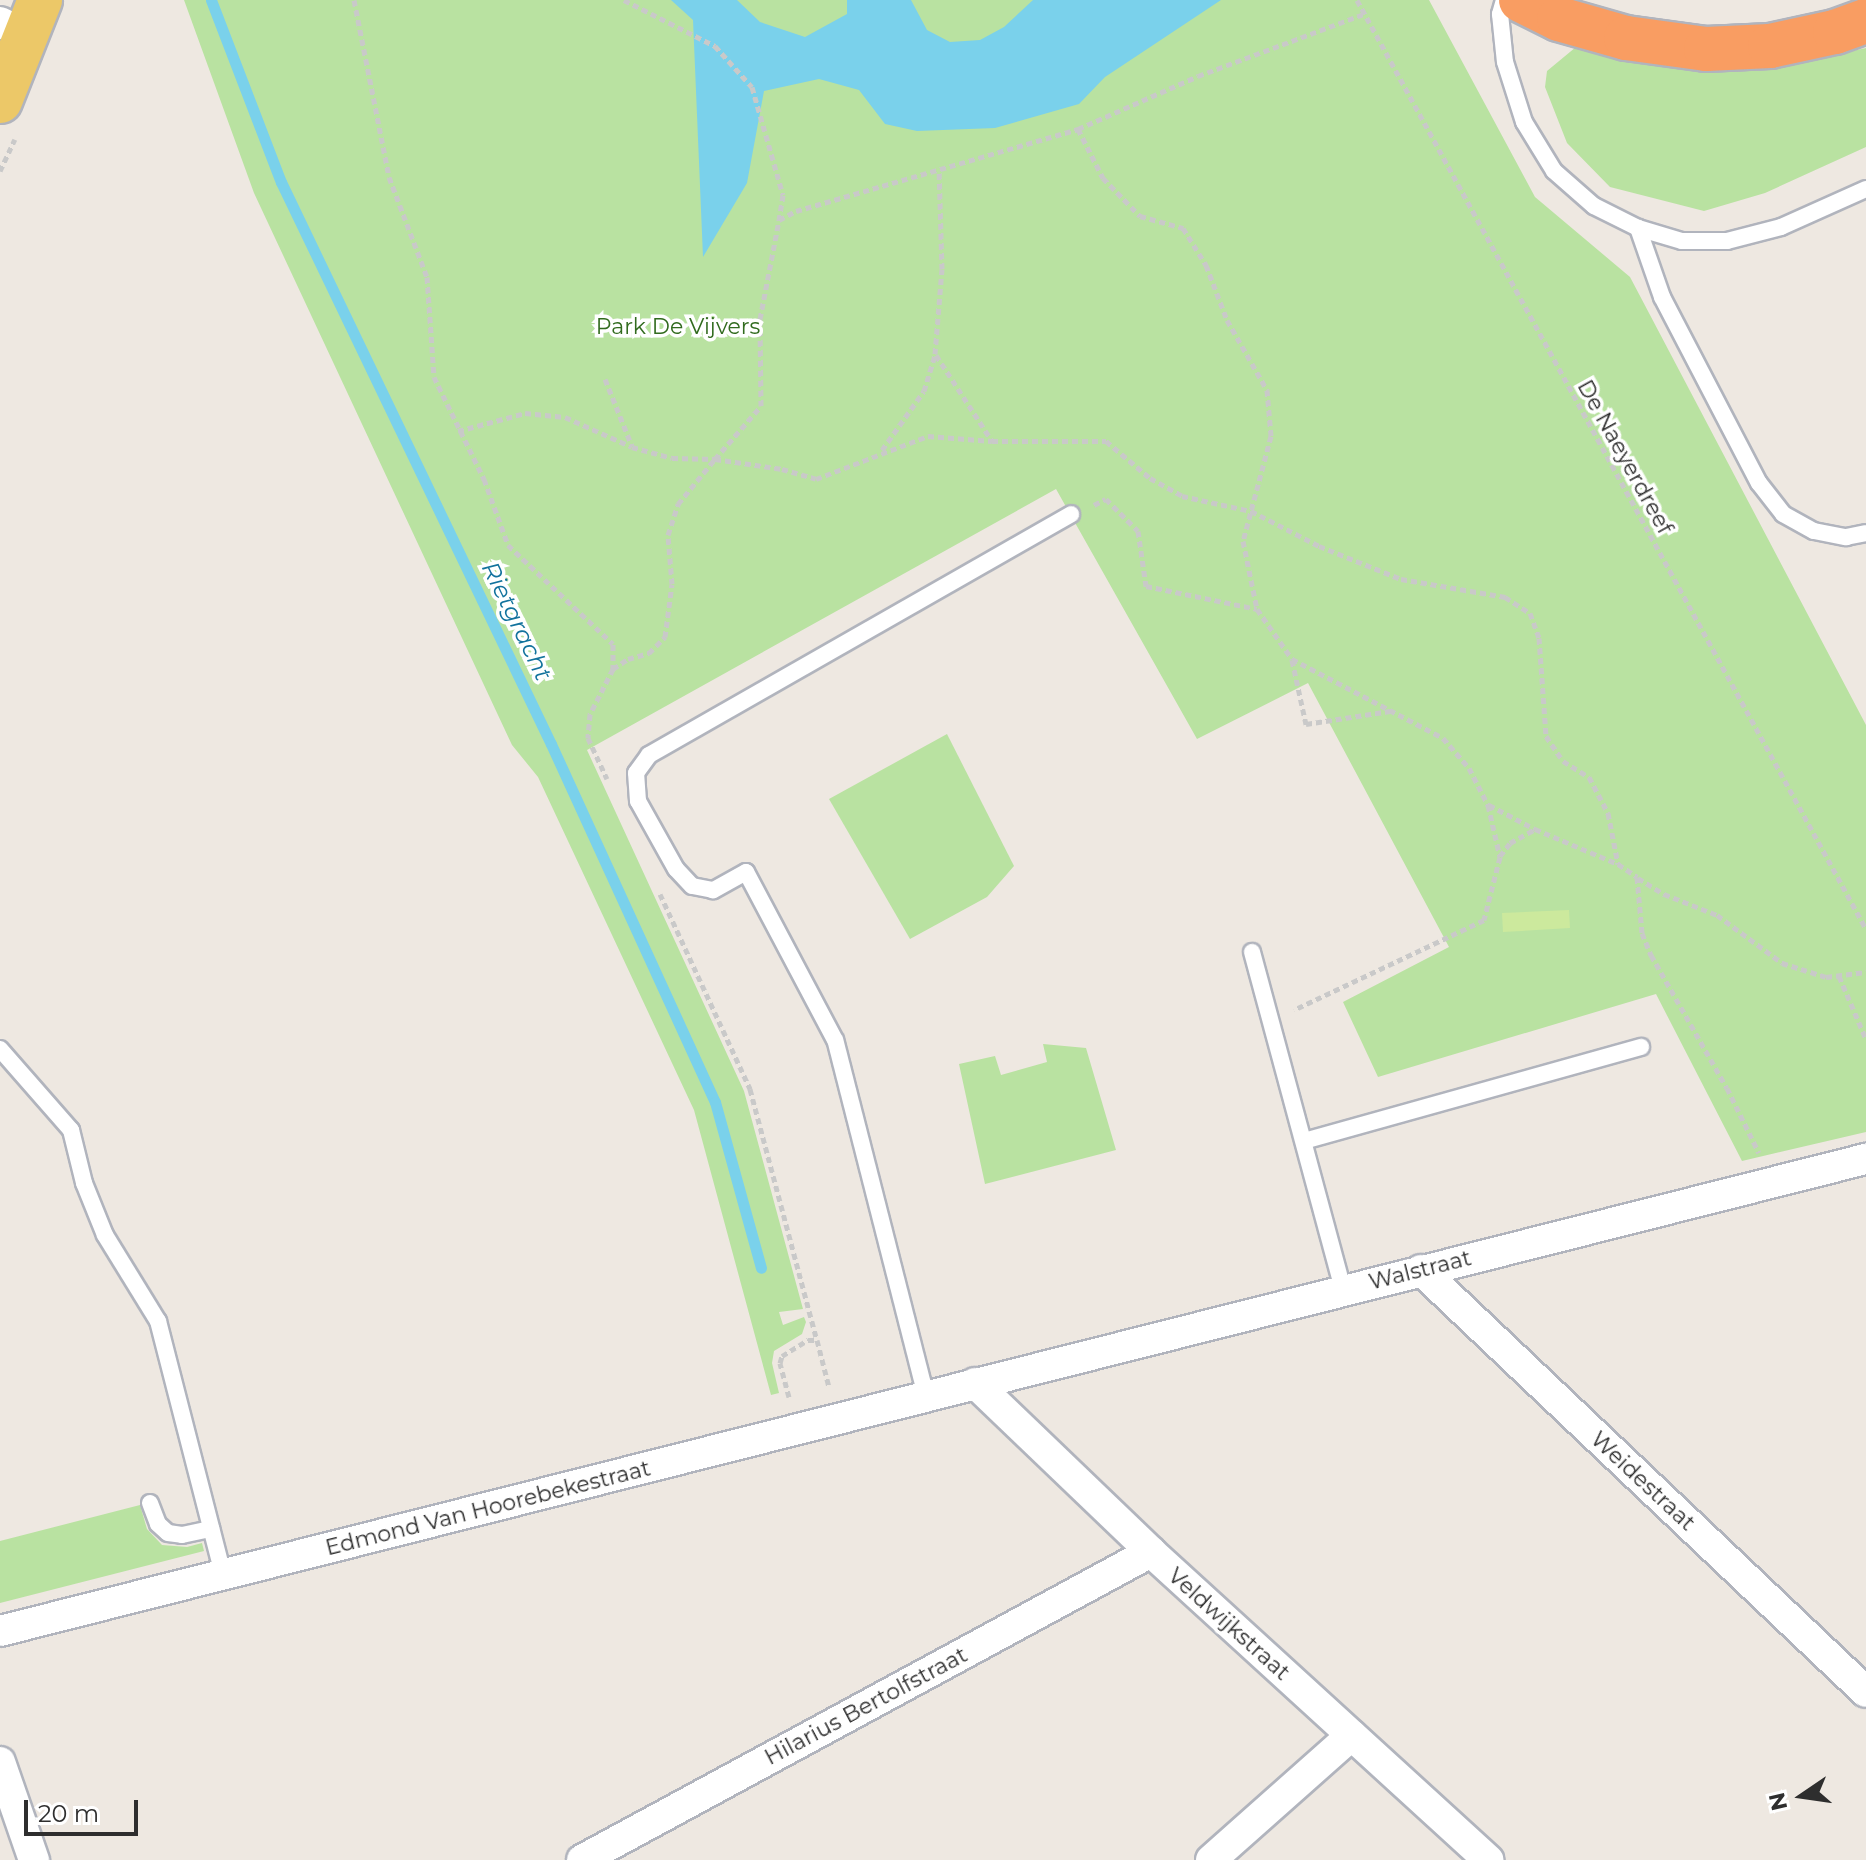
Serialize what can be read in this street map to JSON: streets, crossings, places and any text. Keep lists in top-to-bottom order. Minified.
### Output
{"streets":{"street":["Walstraat","Weidestraat","Edmond Van Hoorebekestraat","Veldwijkstraat","Hilarius Bertolfstraat"],"path":["De Naeyerdreef"]},"crossings":[["Walstraat","Weidestraat"],["Walstraat","Edmond Van Hoorebekestraat"],["Walstraat","Veldwijkstraat"],["Edmond Van Hoorebekestraat","Veldwijkstraat"],["Veldwijkstraat","Hilarius Bertolfstraat"]],"water":["Rietgracht"],"parks":["Park De Vijvers"],"scale_bar":"20 m","north":"left"}
